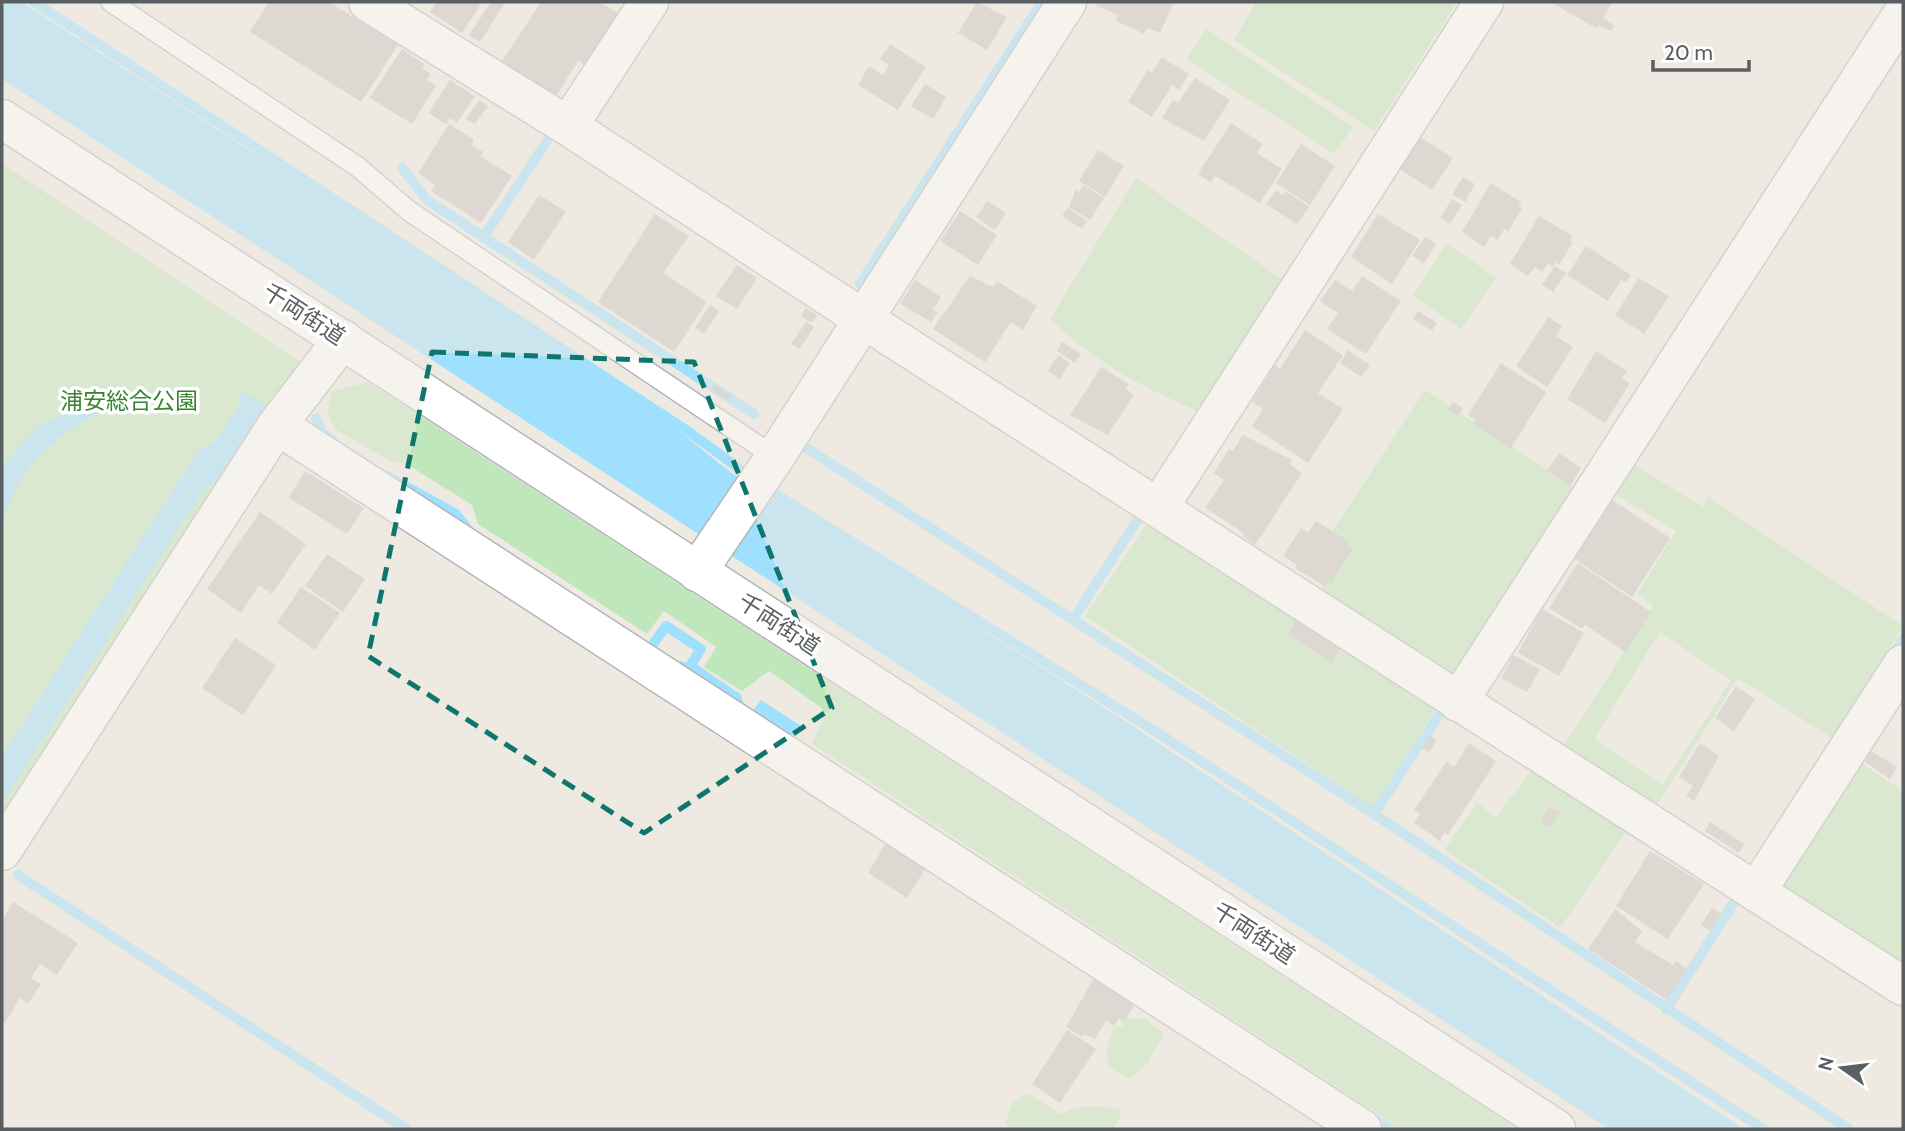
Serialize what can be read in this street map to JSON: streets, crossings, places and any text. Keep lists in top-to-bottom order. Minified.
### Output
{"streets":{"street":["千両街道"]},"parks":["浦安総合公園"],"scale_bar":"20 m","north":"left"}
